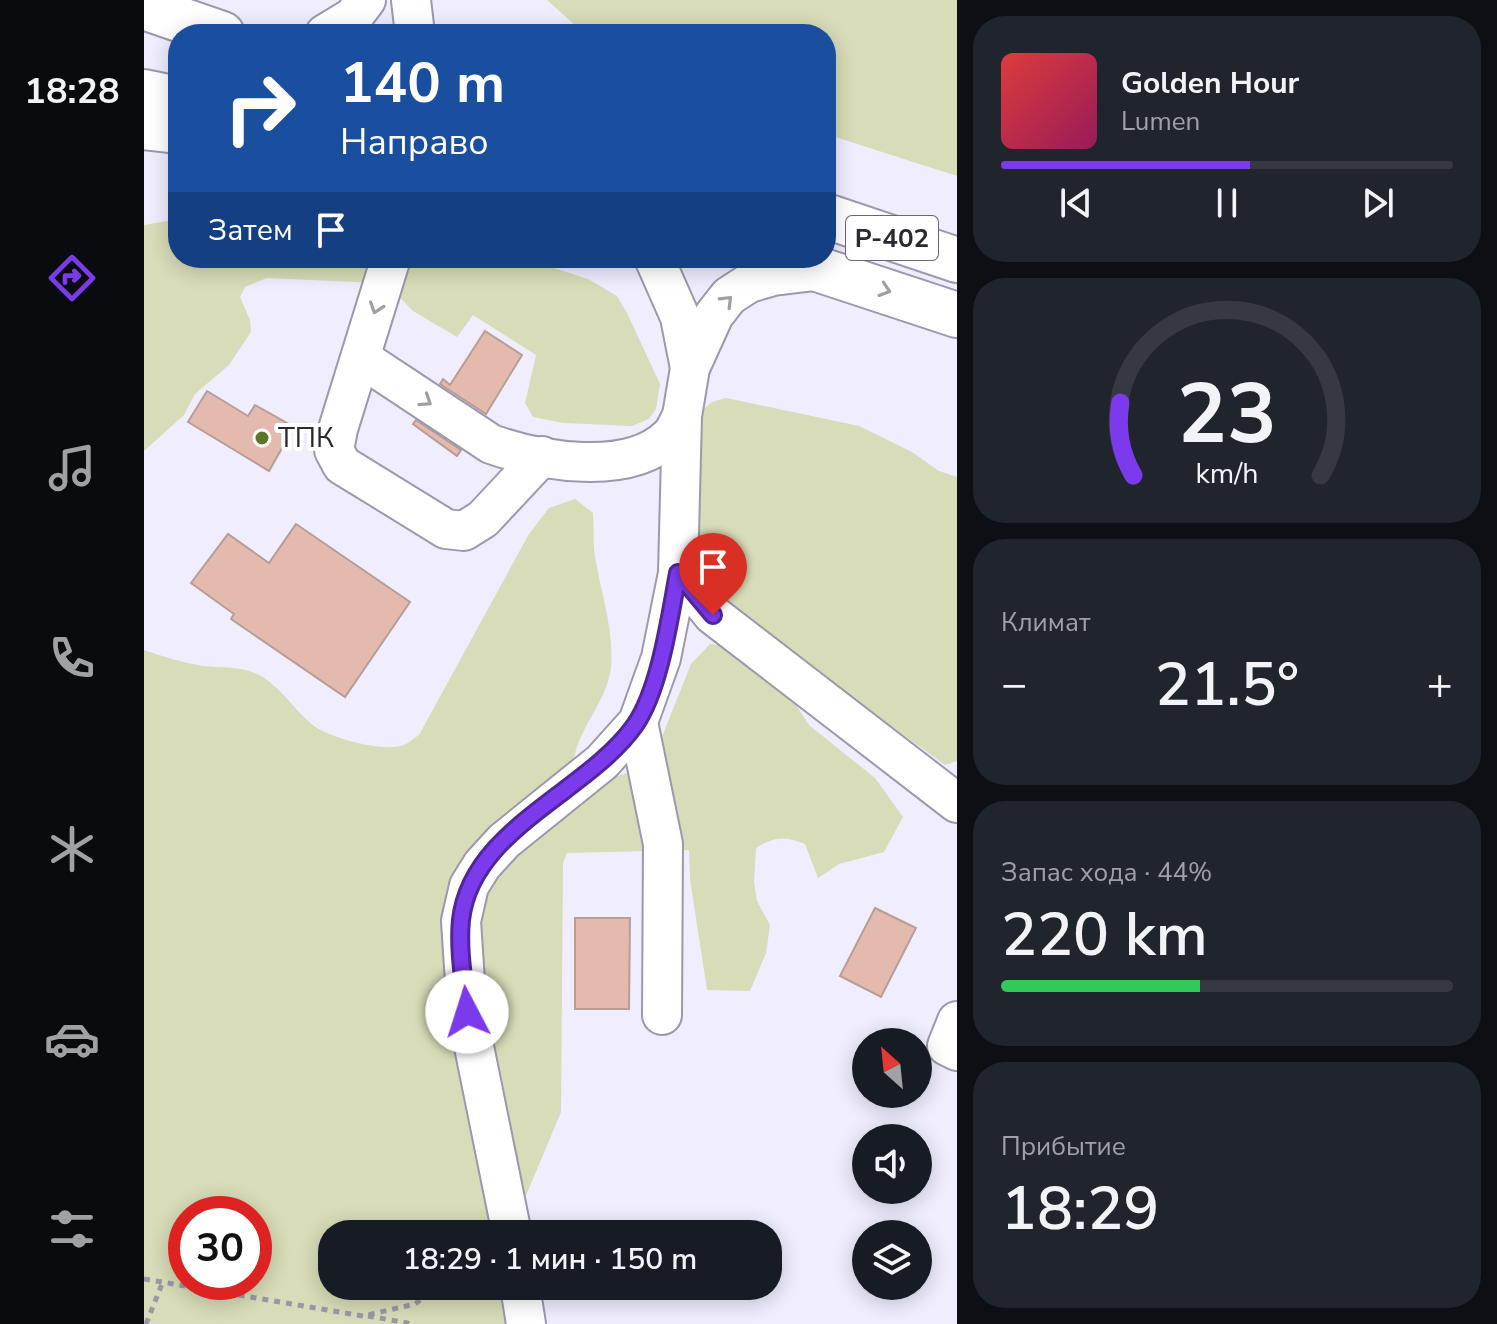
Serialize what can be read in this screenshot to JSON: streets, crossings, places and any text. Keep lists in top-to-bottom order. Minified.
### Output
{"streets":{"main road":["Р-402"]},"places":["ТПК"],"north":"top left","page":{"tabs":"18:28","turn":["140 m","Направо"],"song":["Golden Hour","Lumen"],"then":"Затем","tile":["Климат",["Запас хода · 44%","220 km"],["Прибытие","18:29"]],"heat":["−","21.5°","+"],"limit":"30","trip":"18:29 · 1 мин · 150 m","gauge":["23","km/h"]}}
